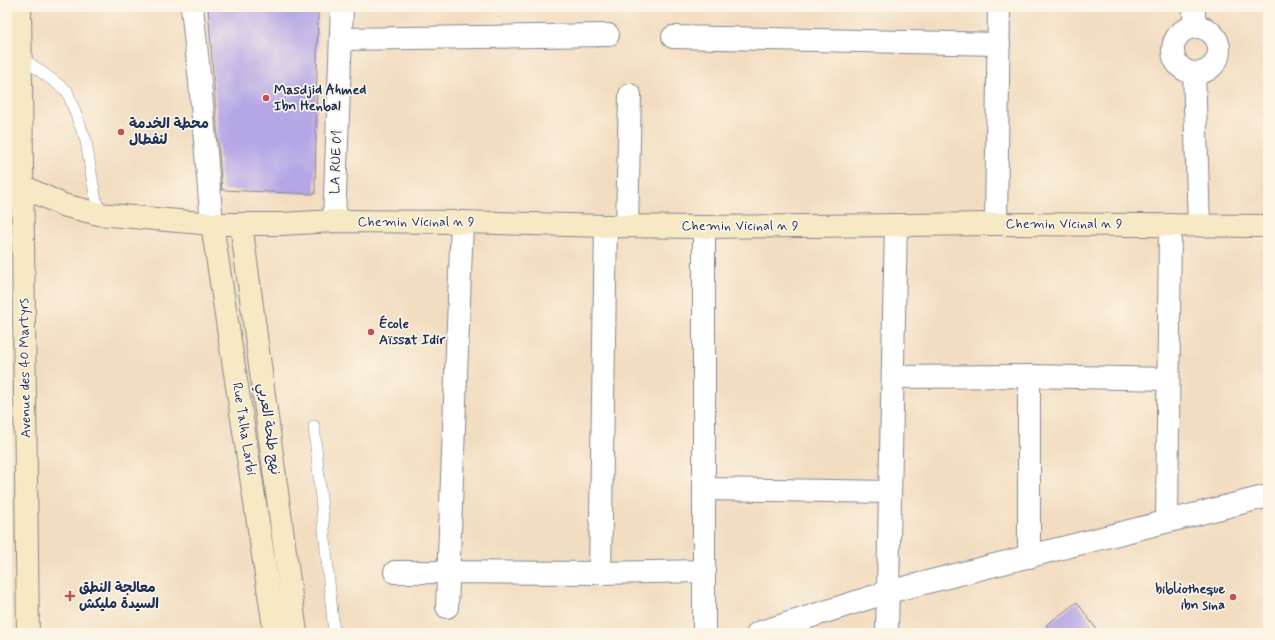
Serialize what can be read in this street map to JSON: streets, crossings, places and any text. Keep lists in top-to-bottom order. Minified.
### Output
{"streets":{"street":["LA RUE 01","Chemin Vicinal n 9","Avenue des 40 Martyrs","Rue Talha Larbi","نهج طلحة العربي"]},"crossings":[["LA RUE 01","Chemin Vicinal n 9"],["Chemin Vicinal n 9","Avenue des 40 Martyrs"],["Chemin Vicinal n 9","Rue Talha Larbi"],["Chemin Vicinal n 9","نهج طلحة العربي"]],"places":{"other":["Masdjid Ahmed Ibn Henbal","محطة الخدمة لنفطال","École Aïssat Idir","bibliotheque ibn sina"],"health":["معالجة النطق السيدة مليكش"]}}
